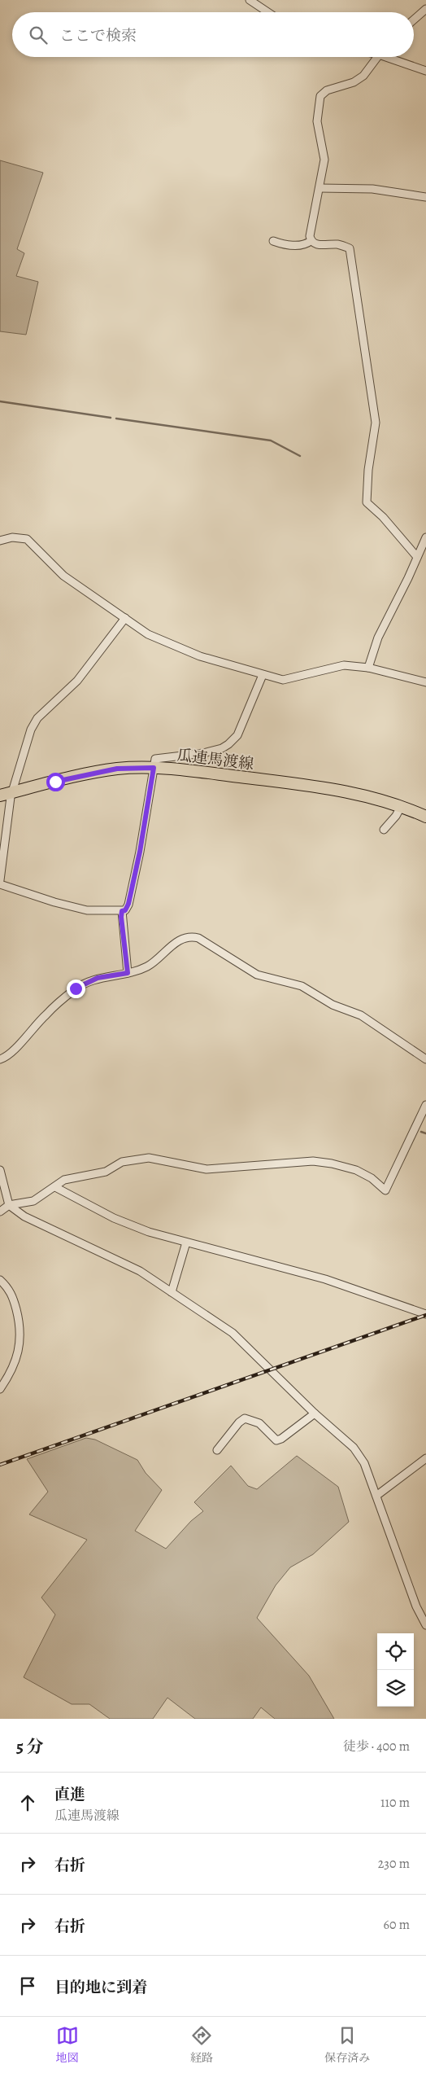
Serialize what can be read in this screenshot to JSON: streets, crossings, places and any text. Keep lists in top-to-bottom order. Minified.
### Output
{"streets":{"main road":["瓜連馬渡線"]},"page":{"search":"ここで検索","heading":["5 分","徒歩 · 400 m"],"list":[["直進","瓜連馬渡線","110 m"],["右折","230 m"],["右折","60 m"],"目的地に到着"],"nav":["地図","経路","保存済み"]}}
